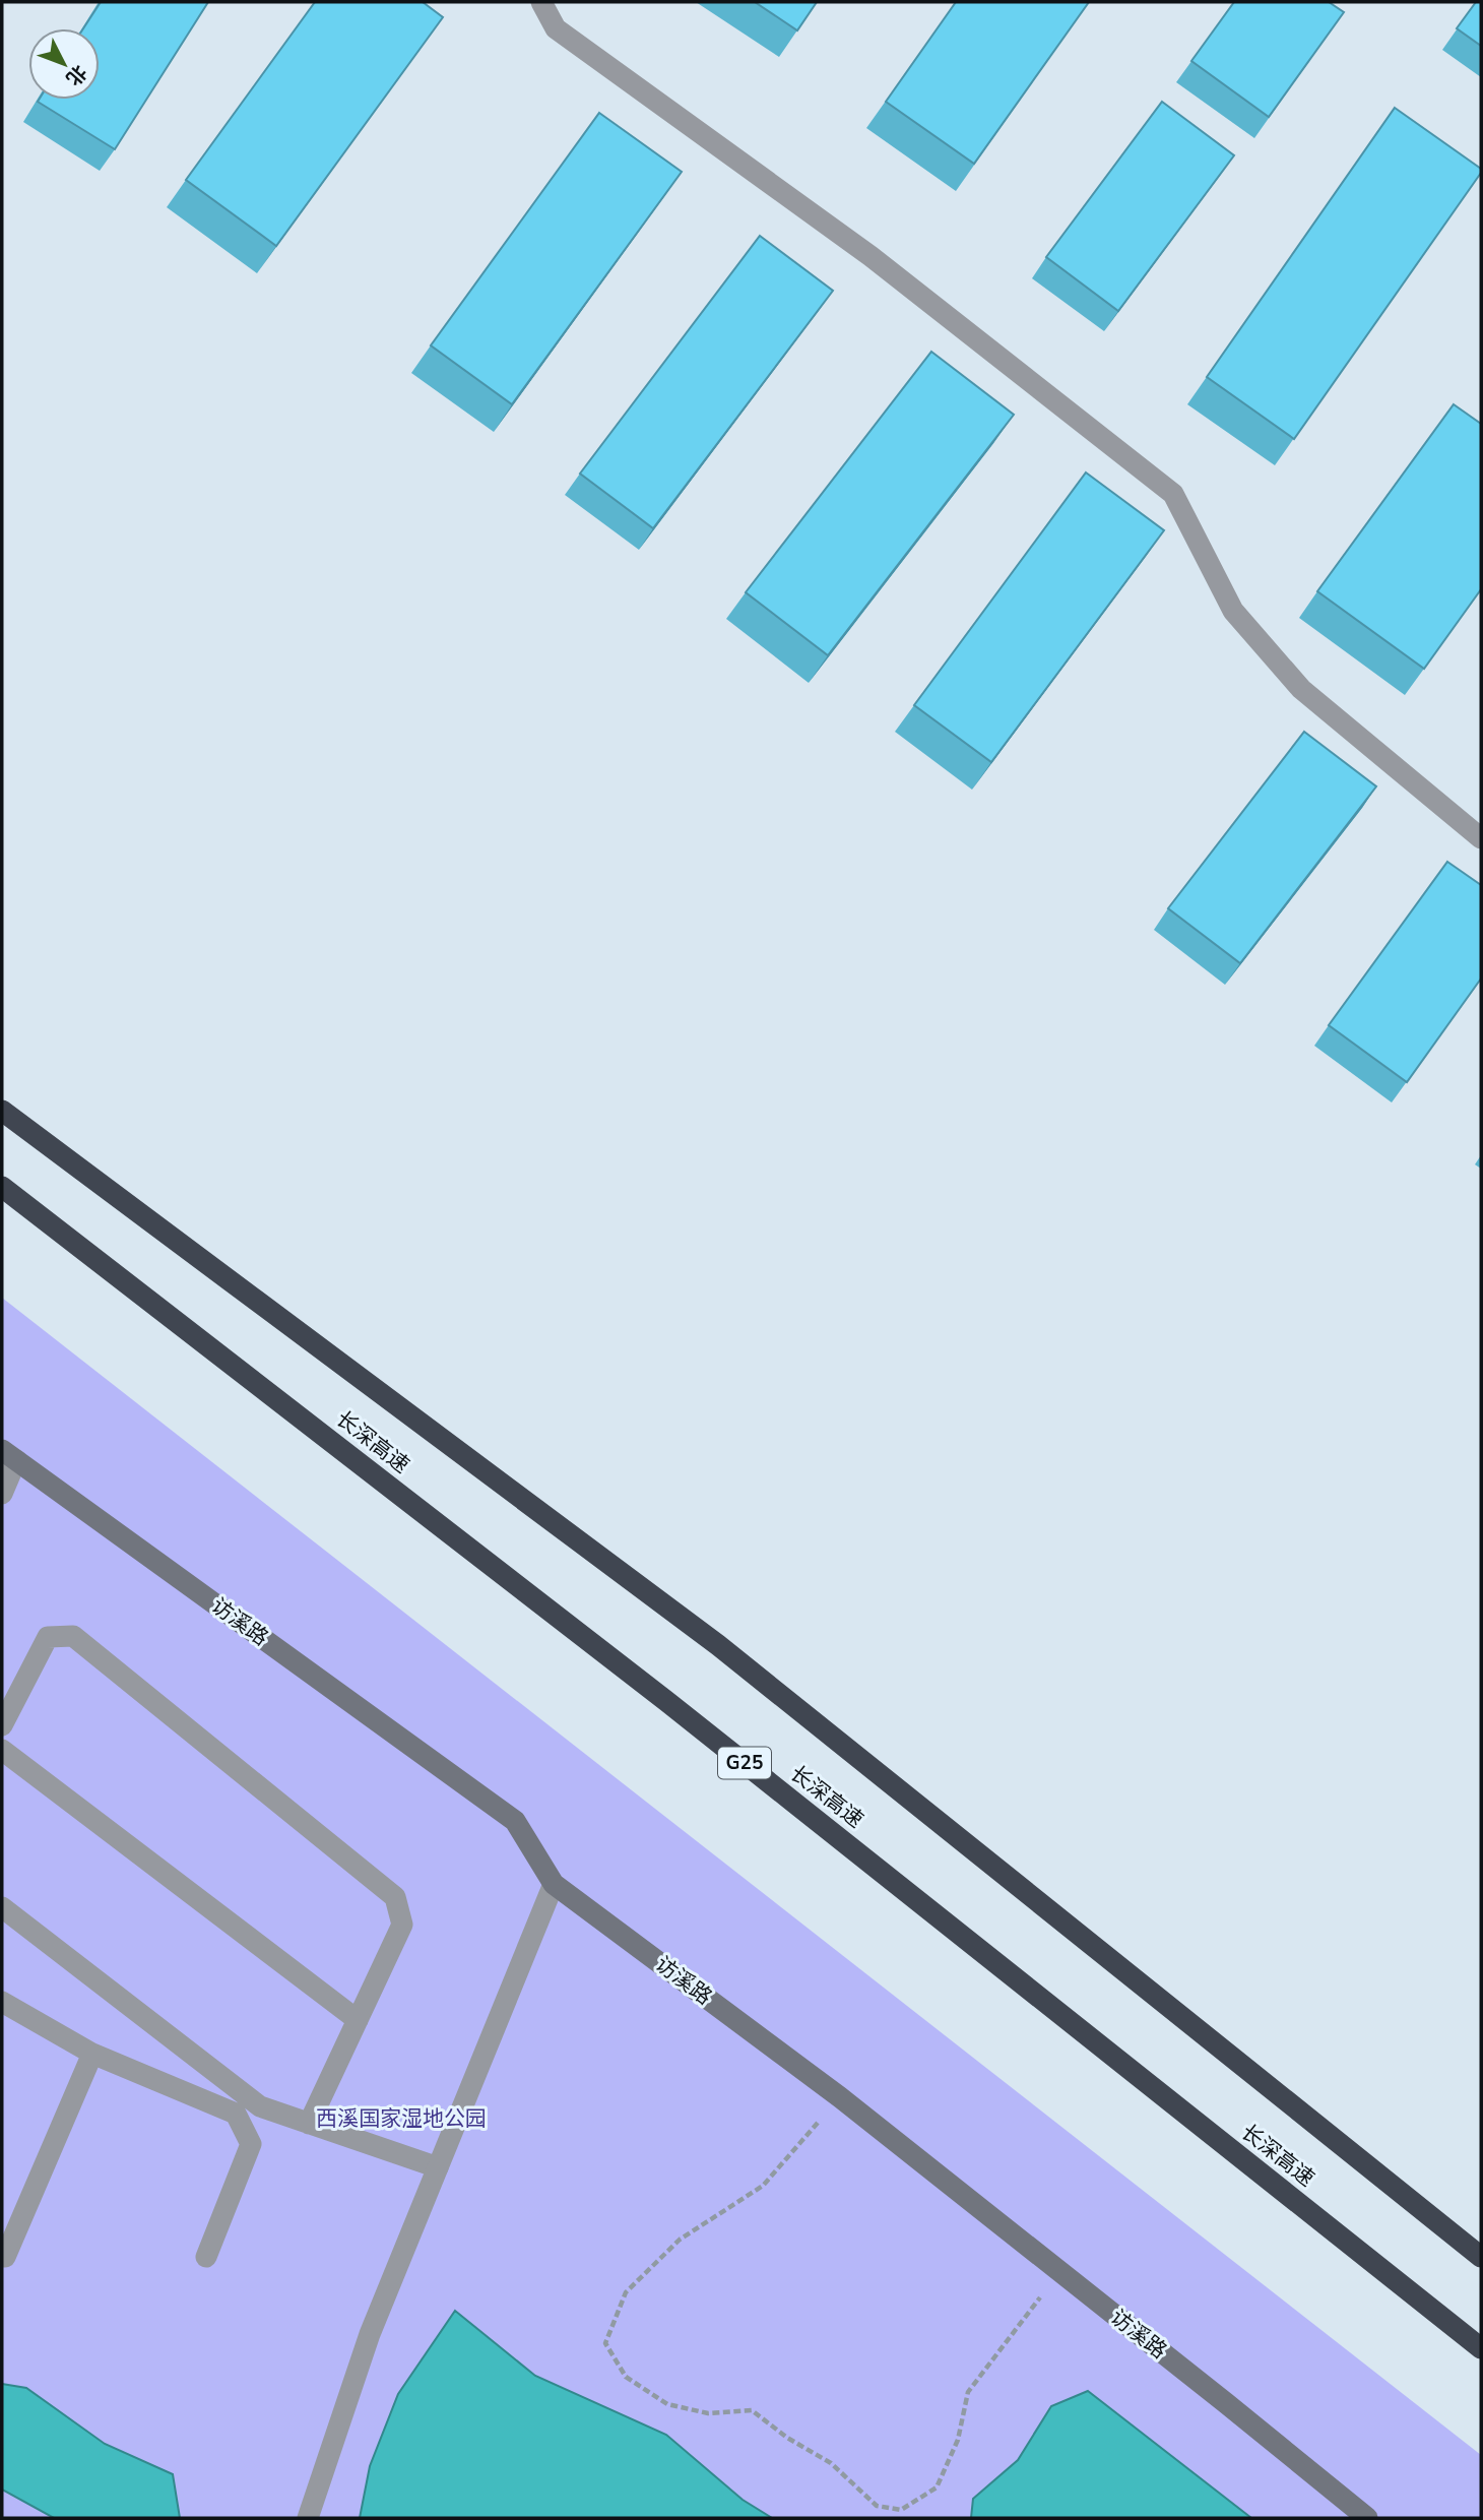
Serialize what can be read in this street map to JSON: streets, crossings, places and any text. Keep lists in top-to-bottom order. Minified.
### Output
{"streets":{"highway":["长深高速","G25"],"street":["访溪路"]},"parks":["西溪国家湿地公园"],"north":"bottom right"}
